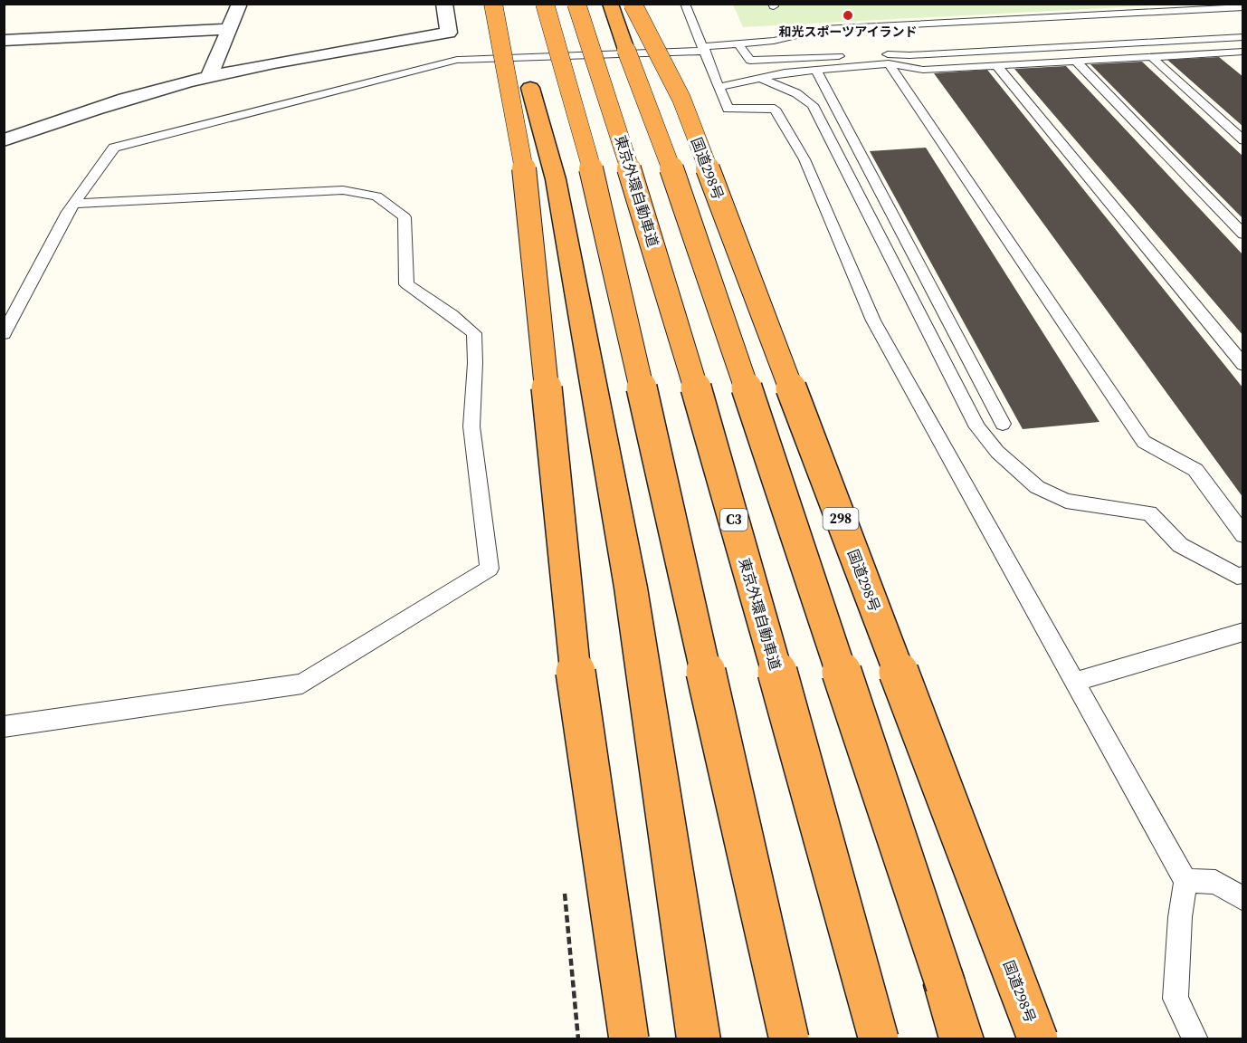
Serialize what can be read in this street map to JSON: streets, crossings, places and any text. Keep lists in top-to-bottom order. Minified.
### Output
{"streets":{"highway":["国道298号","東京外環自動車道","298","C3"]},"places":["和光スポーツアイランド"]}
